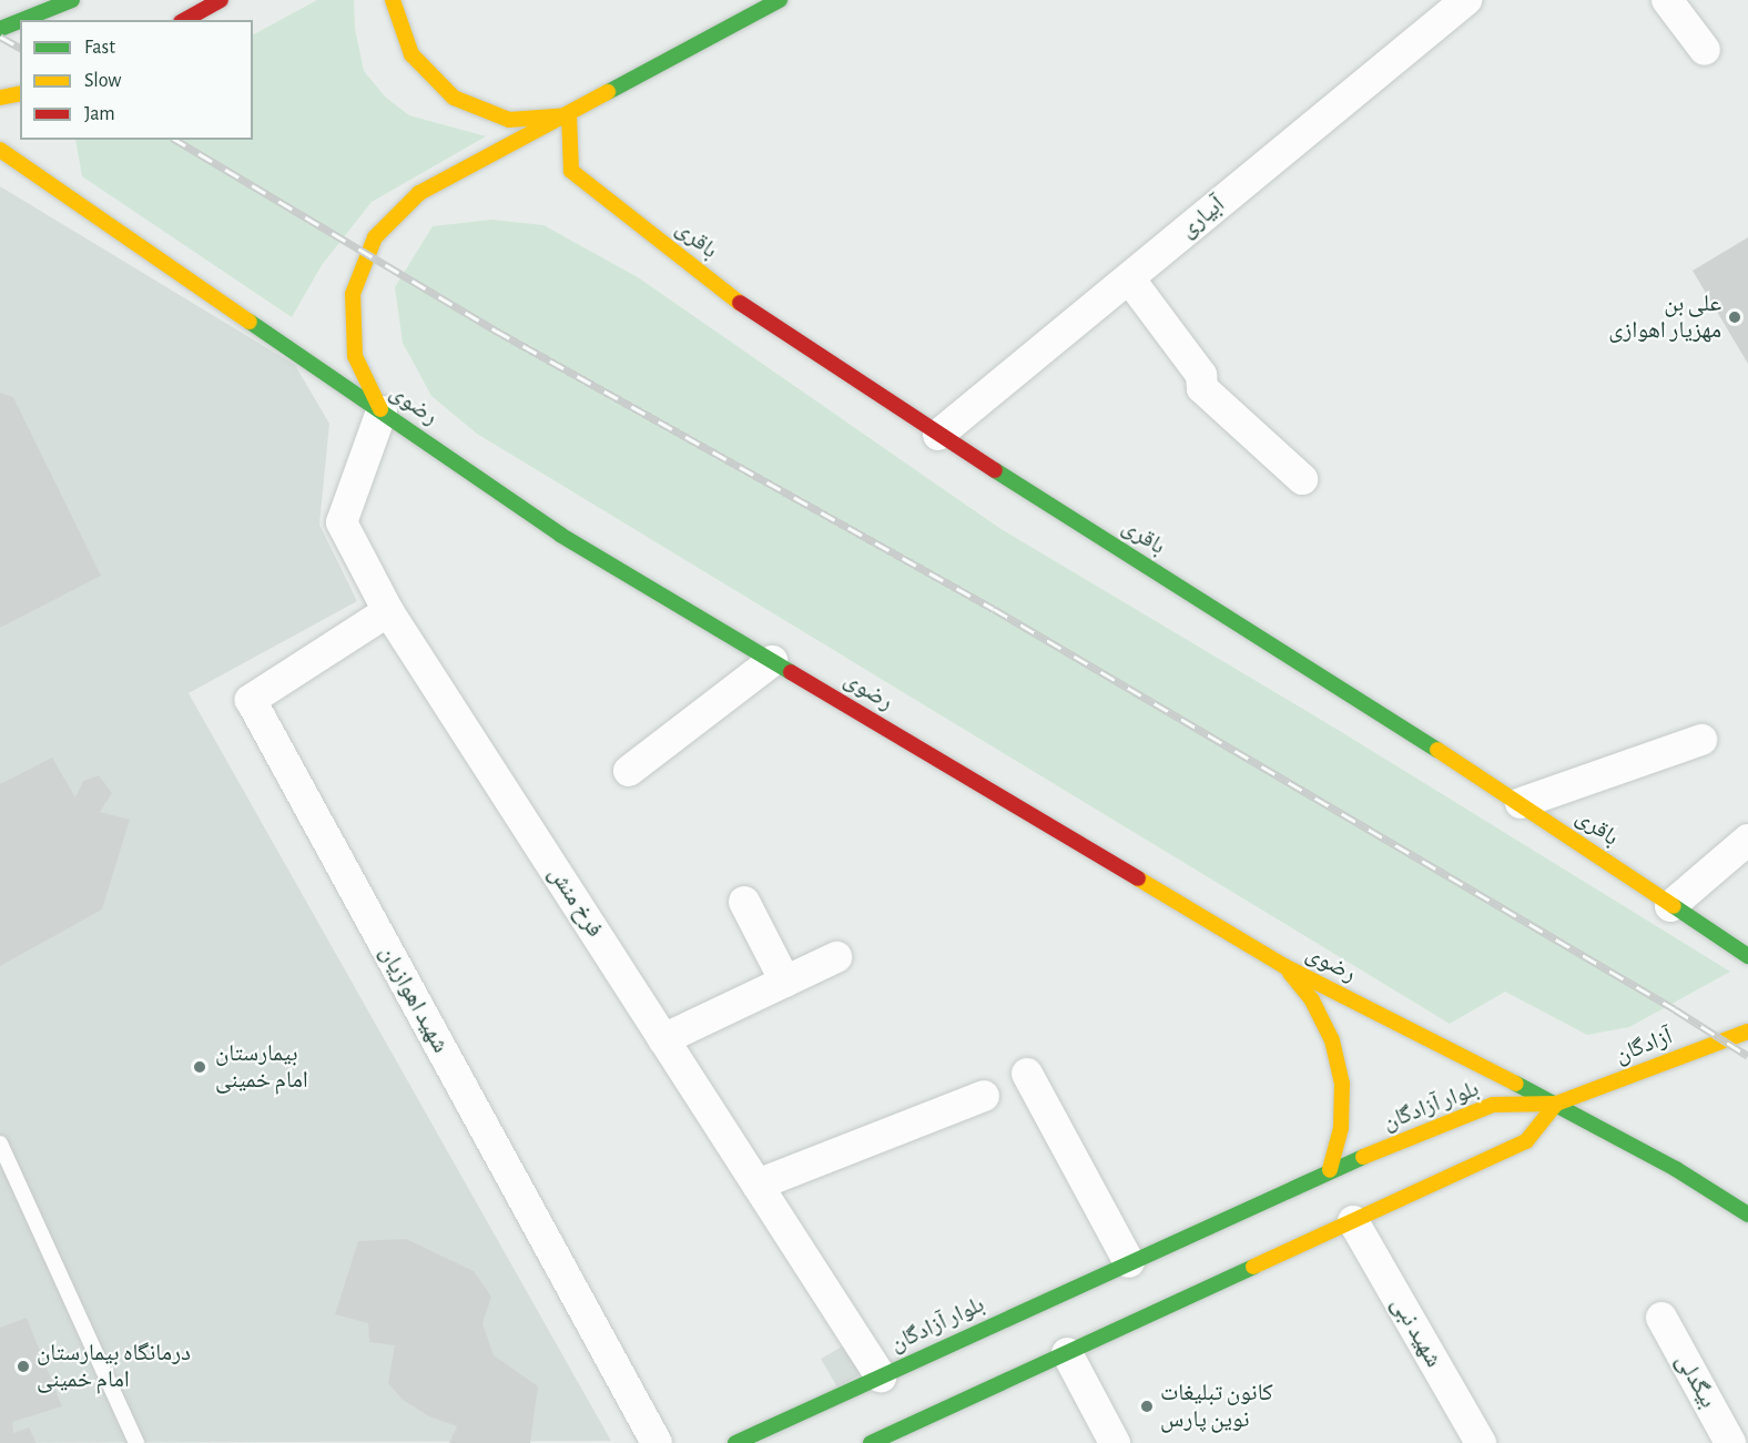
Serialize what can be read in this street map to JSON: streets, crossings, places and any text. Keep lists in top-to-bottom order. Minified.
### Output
{"streets":{"main road":["باقری","رضوی","آزادگان","بلوار آزادگان"],"street":["آبیاری","فرخ منش","شهید اهوازیان","شهید نبی","بیگدلی"]},"crossings":[["آبیاری","باقری"],["رضوی","فرخ منش"],["رضوی","آزادگان"],["رضوی","بلوار آزادگان"],["فرخ منش","شهید اهوازیان"],["فرخ منش","بلوار آزادگان"],["آزادگان","بلوار آزادگان"]],"places":["علی بن مهزیار اهوازی","بیمارستان امام خمینی","درمانگاه بیمارستان امام خمینی","کانون تبلیغات نوین پارس"],"legend":["Fast","Slow","Jam"]}
